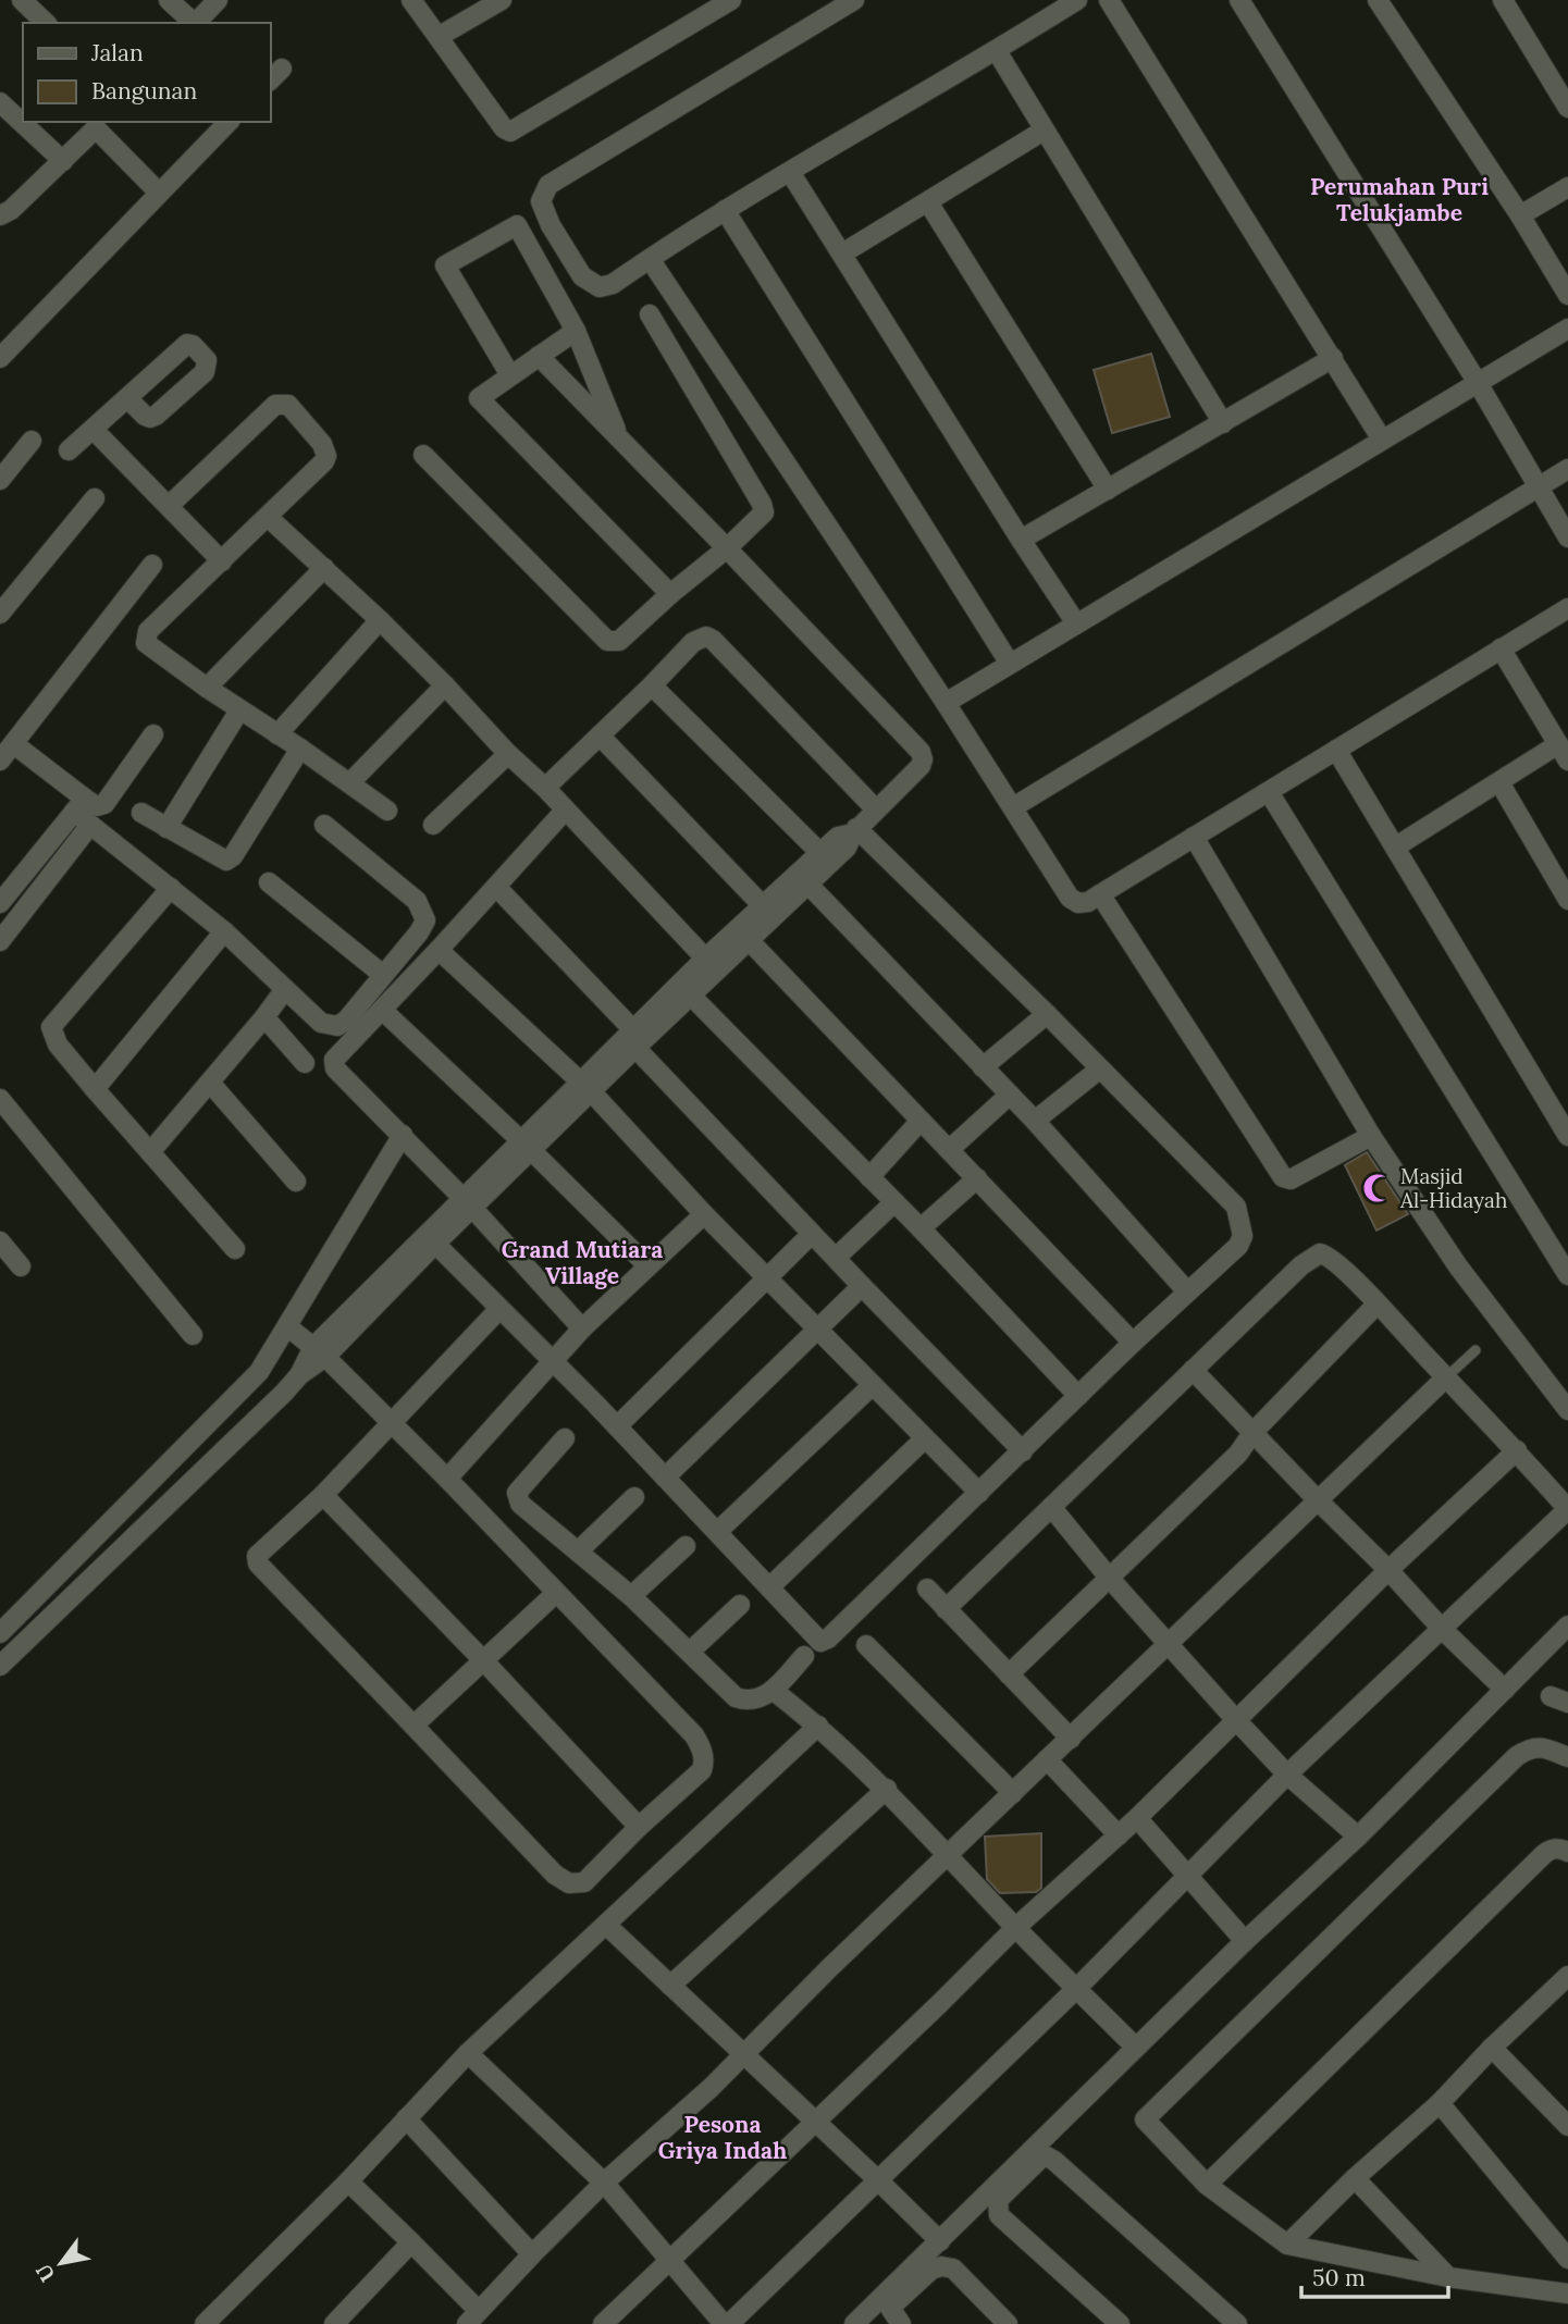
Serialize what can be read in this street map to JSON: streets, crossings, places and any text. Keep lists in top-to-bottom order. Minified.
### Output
{"districts":["Perumahan Puri Telukjambe","Grand Mutiara Village","Pesona Griya Indah"],"places":{"mosque":["Masjid Al-Hidayah"]},"legend":["Jalan","Bangunan"],"scale_bar":"50 m","north":"bottom left"}
